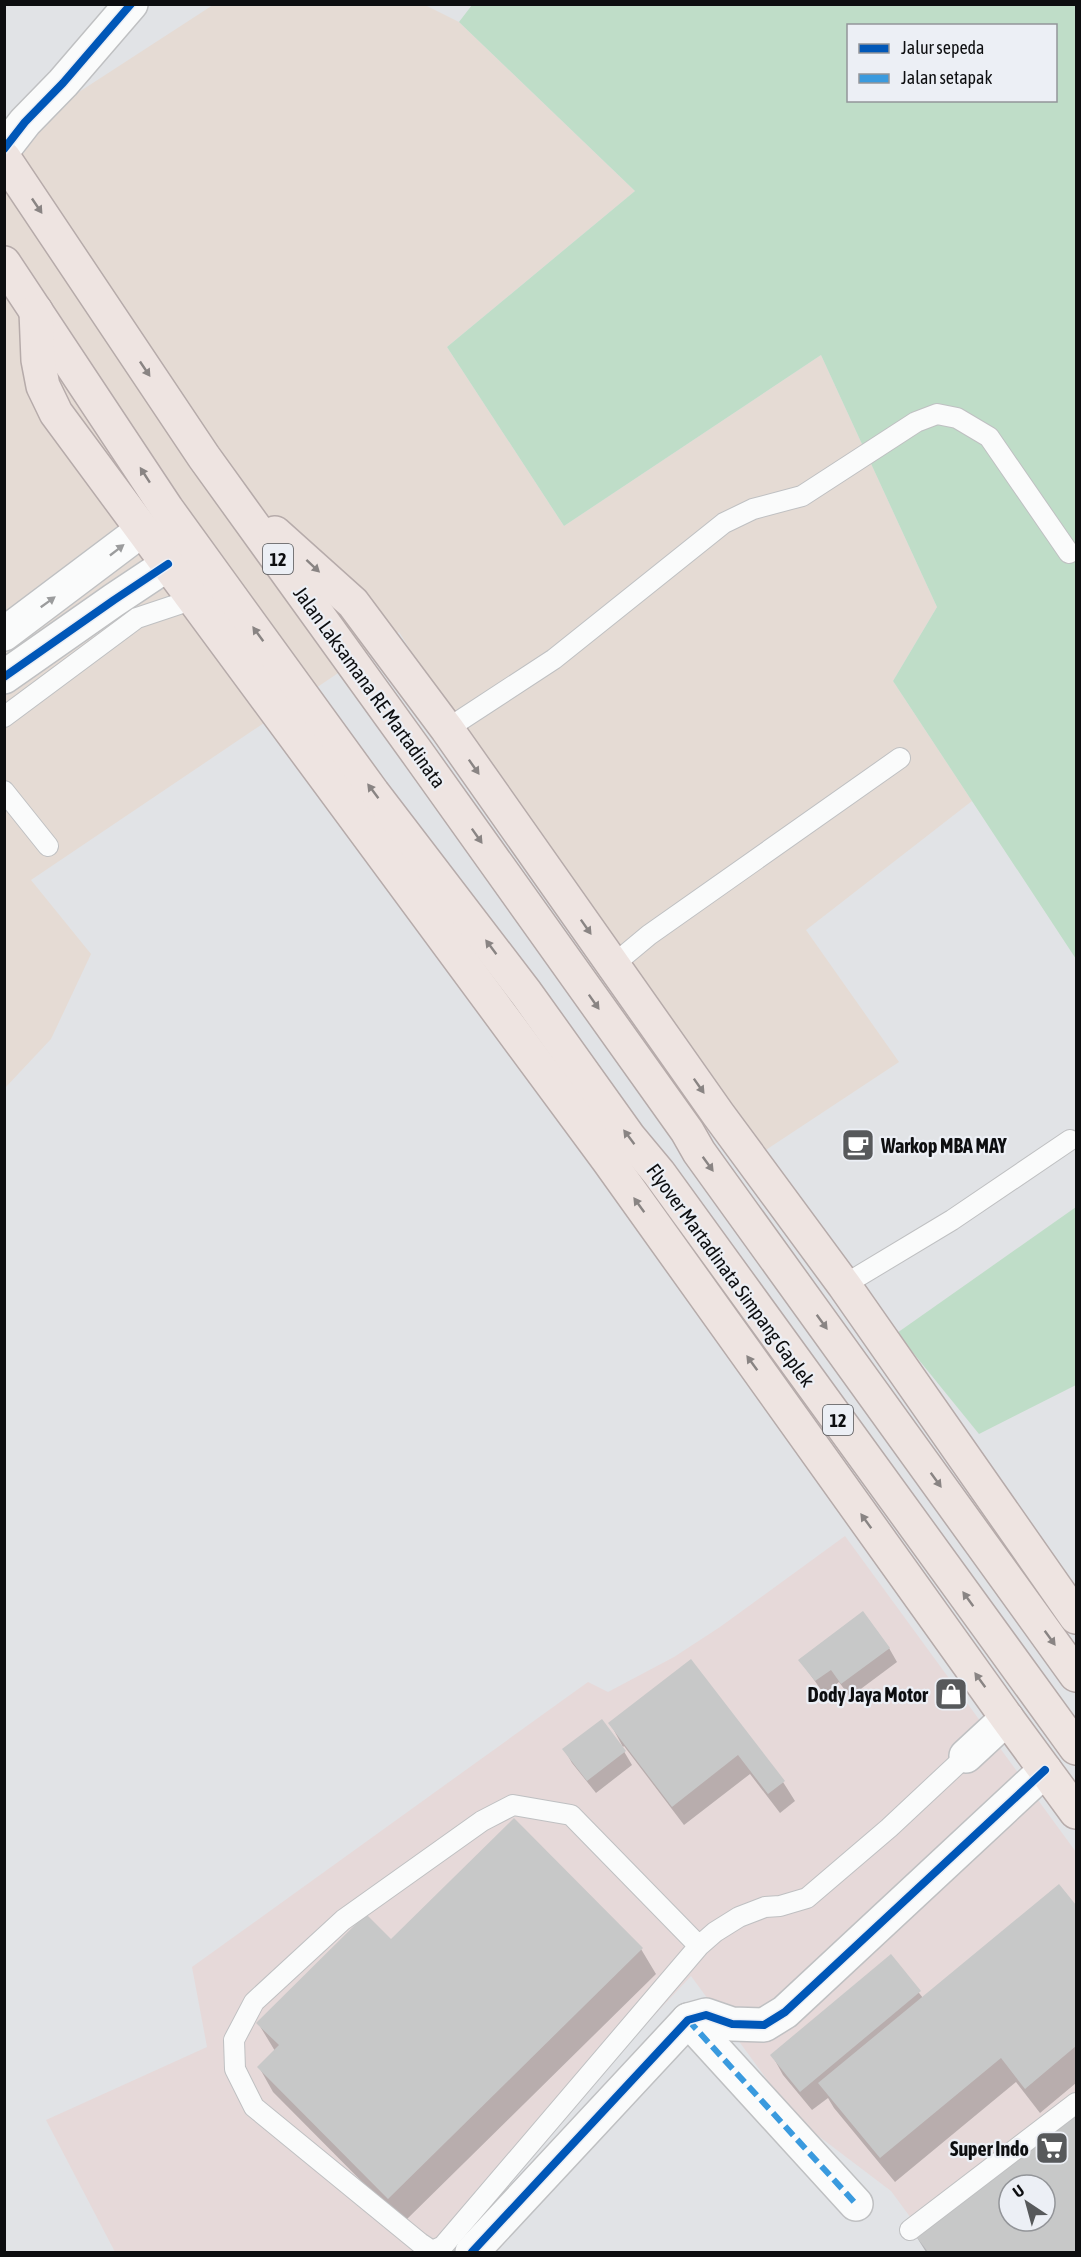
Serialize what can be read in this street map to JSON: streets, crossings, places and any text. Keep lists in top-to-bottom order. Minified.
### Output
{"streets":{"highway":["12","Jalan Laksamana RE Martadinata","Flyover Martadinata Simpang Gaplek"]},"crossings":[["12","Flyover Martadinata Simpang Gaplek"]],"places":{"cafe":["Warkop MBA MAY"],"shop":["Dody Jaya Motor"],"supermarket":["Super Indo"]},"legend":["Jalur sepeda","Jalan setapak"],"north":"top left"}
